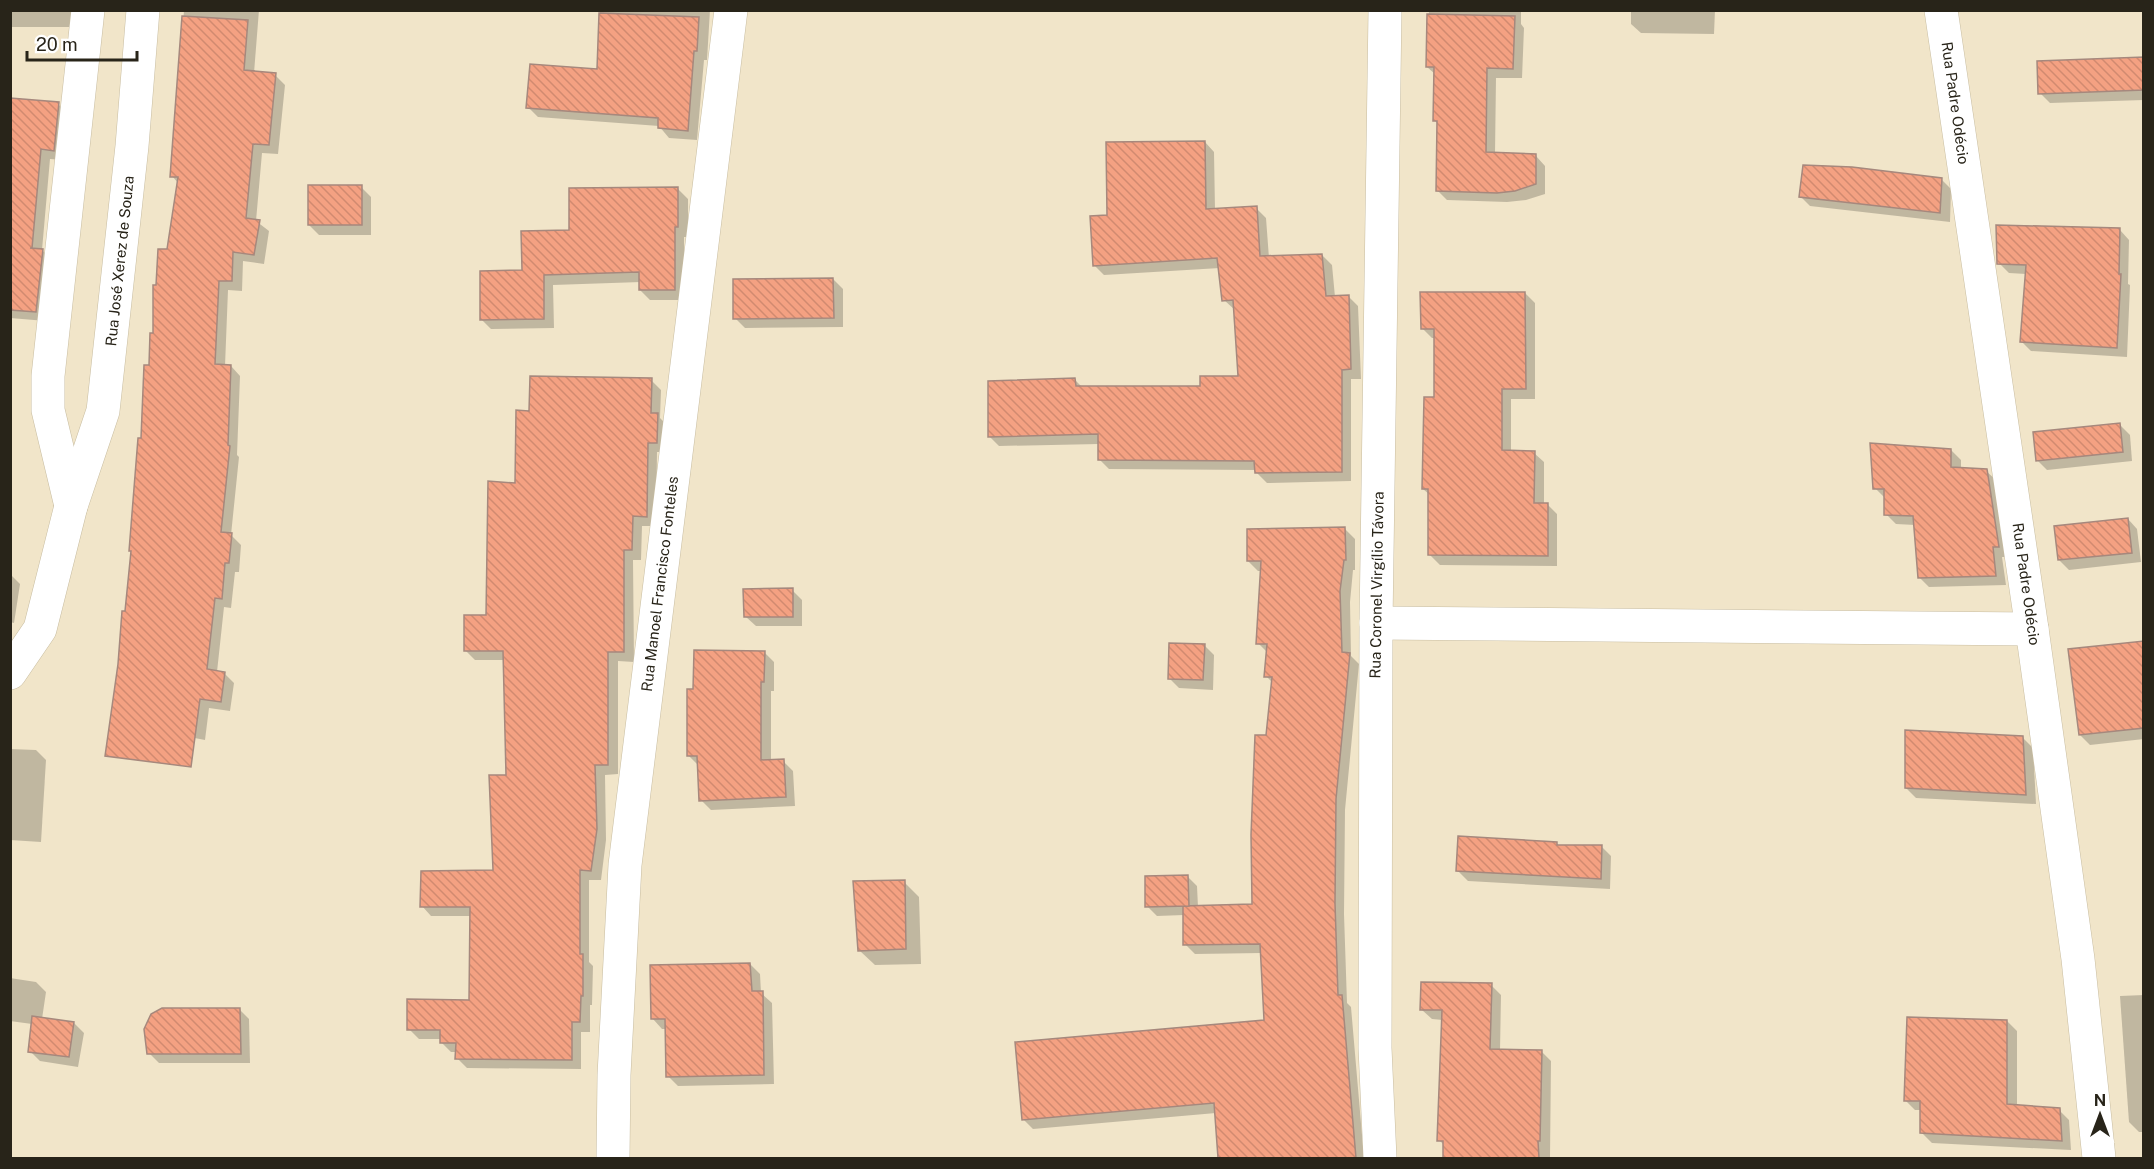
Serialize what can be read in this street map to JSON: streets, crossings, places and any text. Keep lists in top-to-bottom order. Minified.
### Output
{"streets":{"street":["Rua Padre Odécio","Rua José Xerez de Souza","Rua Manoel Francisco Fonteles","Rua Coronel Virgílio Távora"]},"scale_bar":"20 m","north":"top"}
